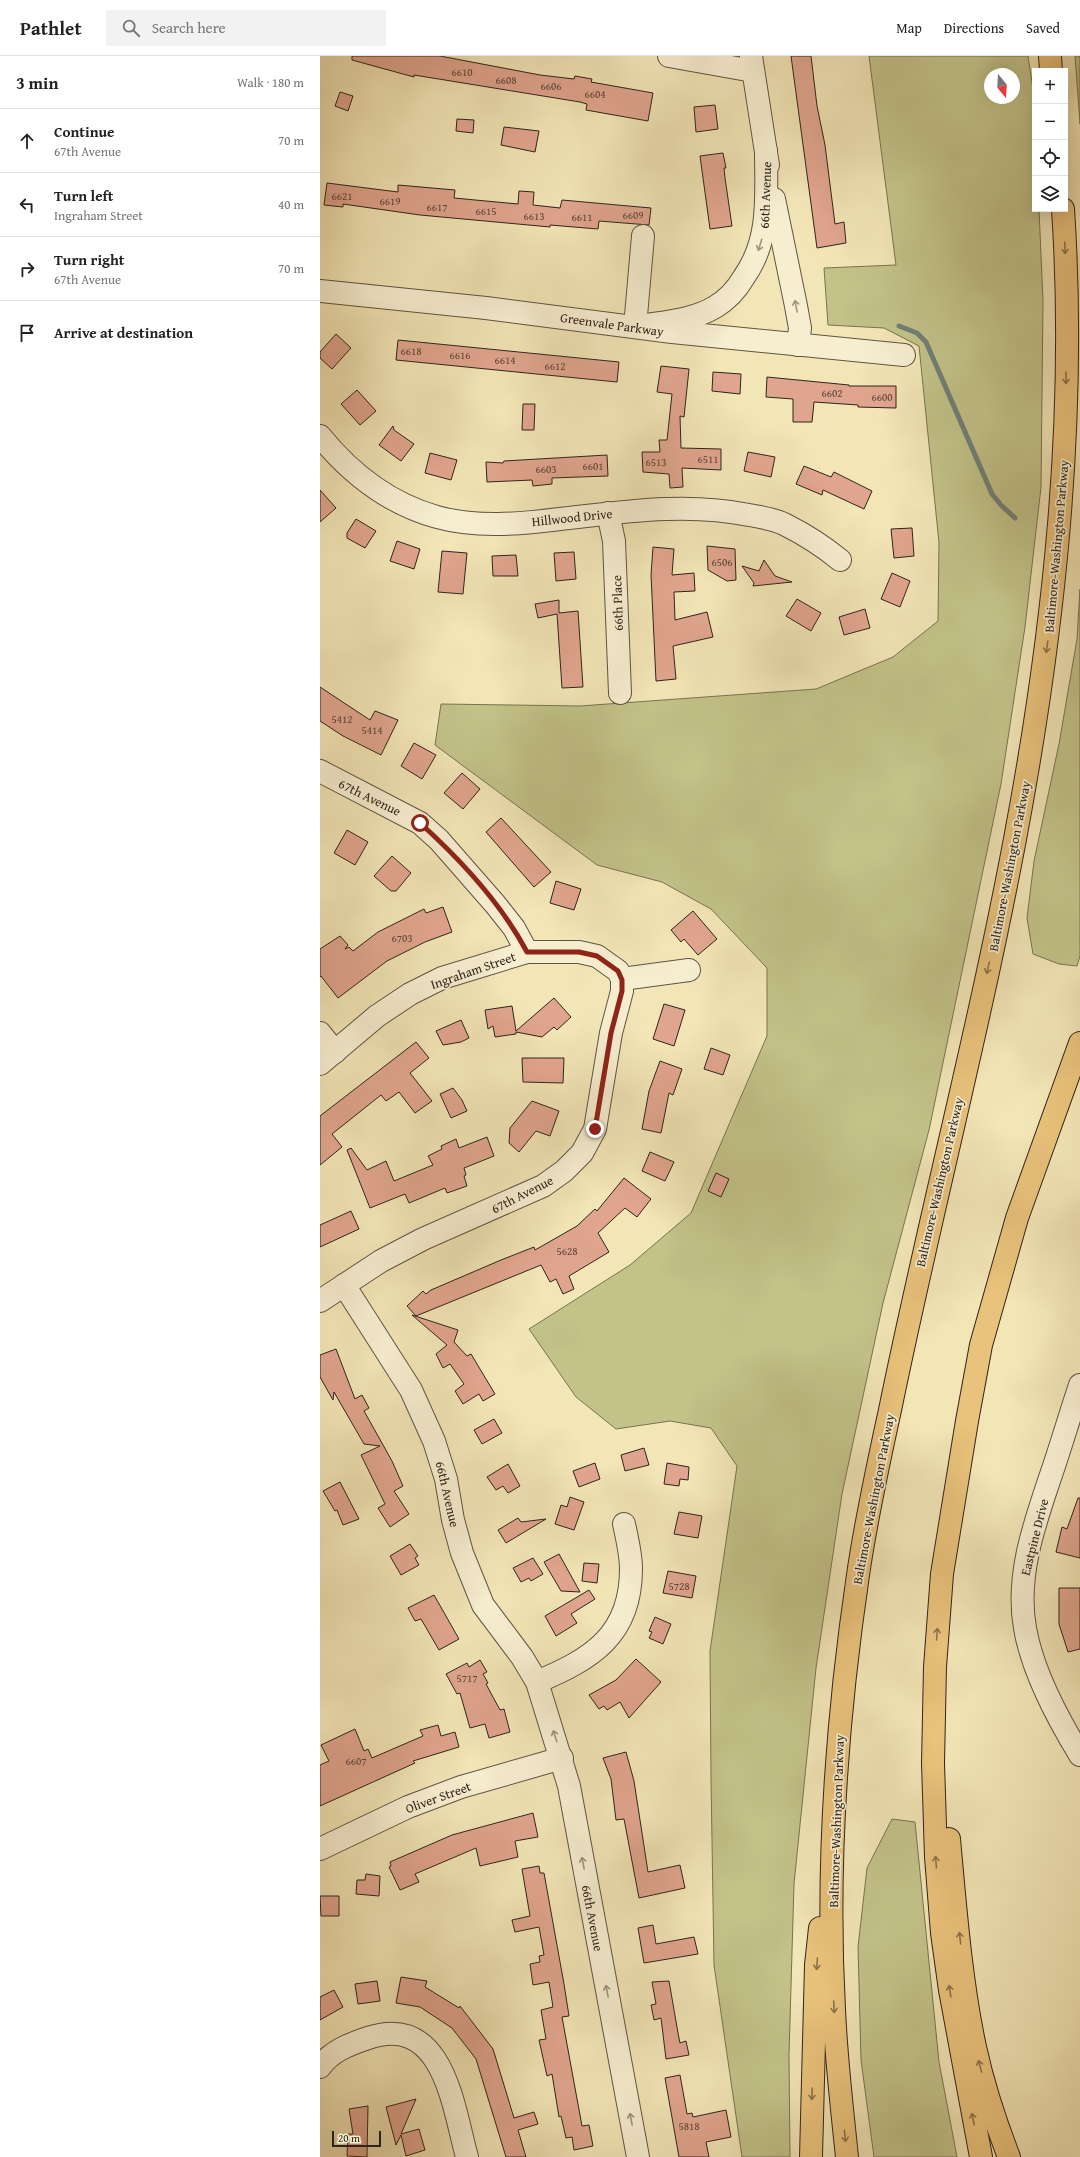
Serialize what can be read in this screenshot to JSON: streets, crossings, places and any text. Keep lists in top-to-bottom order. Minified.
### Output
{"streets":{"highway":["Baltimore-Washington Parkway"],"street":["66th Avenue","Greenvale Parkway","Hillwood Drive","66th Place","67th Avenue","Ingraham Street","Eastpine Drive","Oliver Street"]},"crossings":[["66th Avenue","Greenvale Parkway"],["66th Avenue","67th Avenue"],["66th Avenue","Oliver Street"],["Hillwood Drive","66th Place"],["67th Avenue","Ingraham Street"]],"house_numbers":["6610","6608","6606","6604","6621","6619","6617","6615","6609","6613","6611","6618","6616","6614","6612","6602","6600","6511","6513","6601","6603","6506","5412","5414","6703","5628","5728","5717","6607","5818"],"scale_bar":"20 m","north":"bottom","page":{"header":"Pathlet","search":"Search here","nav":["Map","Directions","Saved"],"heading":["3 min","Walk · 180 m"],"map_buttons":["+","−"],"list":[["Continue","67th Avenue","70 m"],["Turn left","Ingraham Street","40 m"],["Turn right","67th Avenue","70 m"],"Arrive at destination"],"scale":"20 m"}}
